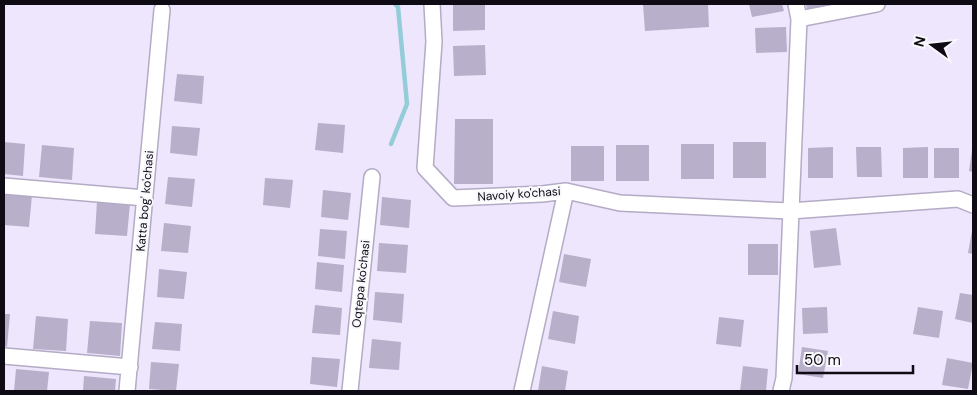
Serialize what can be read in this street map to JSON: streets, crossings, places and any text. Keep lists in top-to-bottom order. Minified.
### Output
{"streets":{"street":["Navoiy ko'chasi","Katta bog' ko'chasi","Oqtepa ko'chasi"]},"scale_bar":"50 m","north":"left"}
